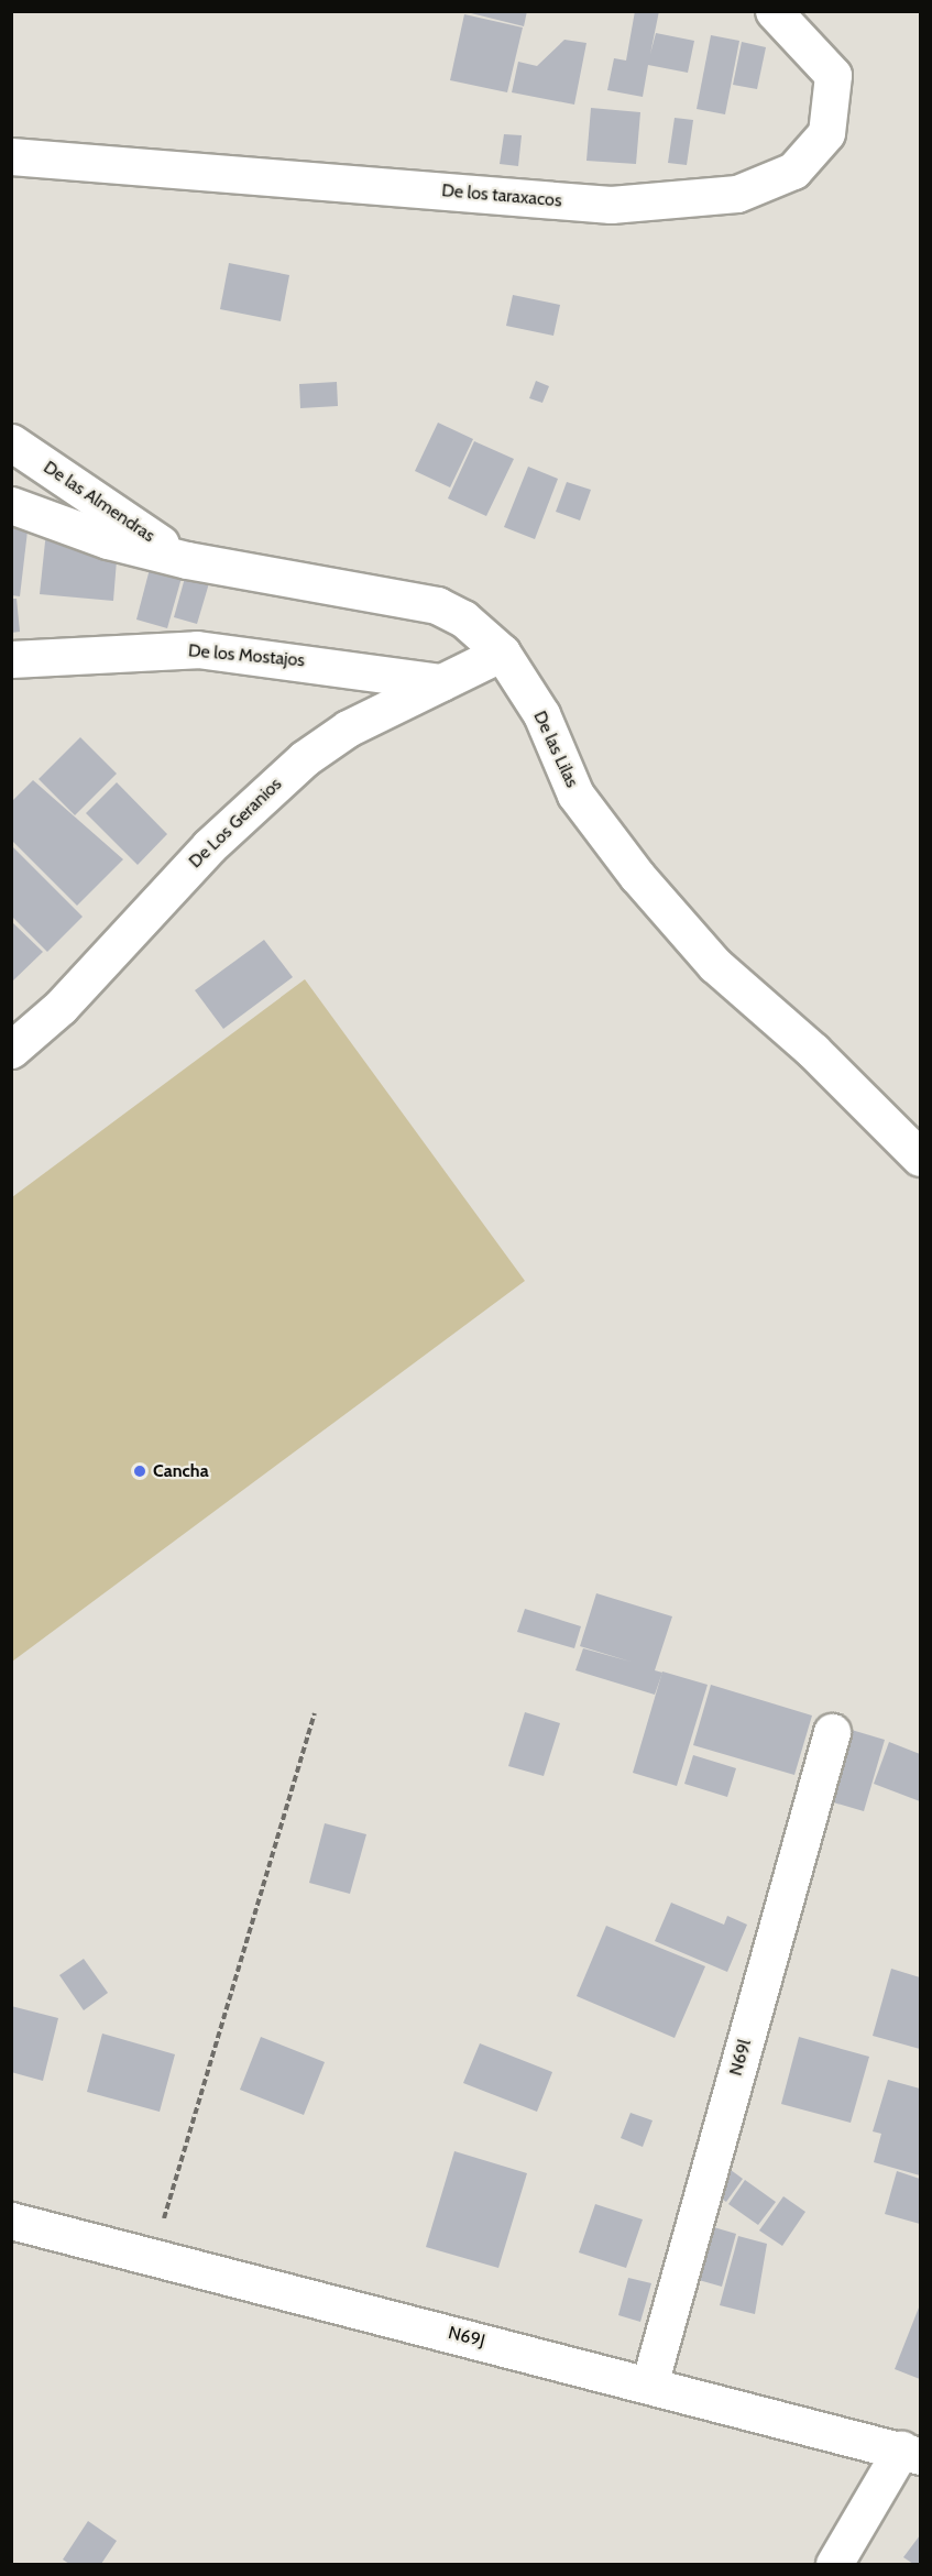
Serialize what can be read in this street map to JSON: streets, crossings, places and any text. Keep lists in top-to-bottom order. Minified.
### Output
{"streets":{"street":["De los taraxacos","De las Almendras","De los Mostajos","De las Lilas","De Los Geranios","N69l","N69J"]},"crossings":[["De las Almendras","De las Lilas"],["De los Mostajos","De Los Geranios"],["De las Lilas","De Los Geranios"],["N69l","N69J"]],"places":["Cancha"]}
